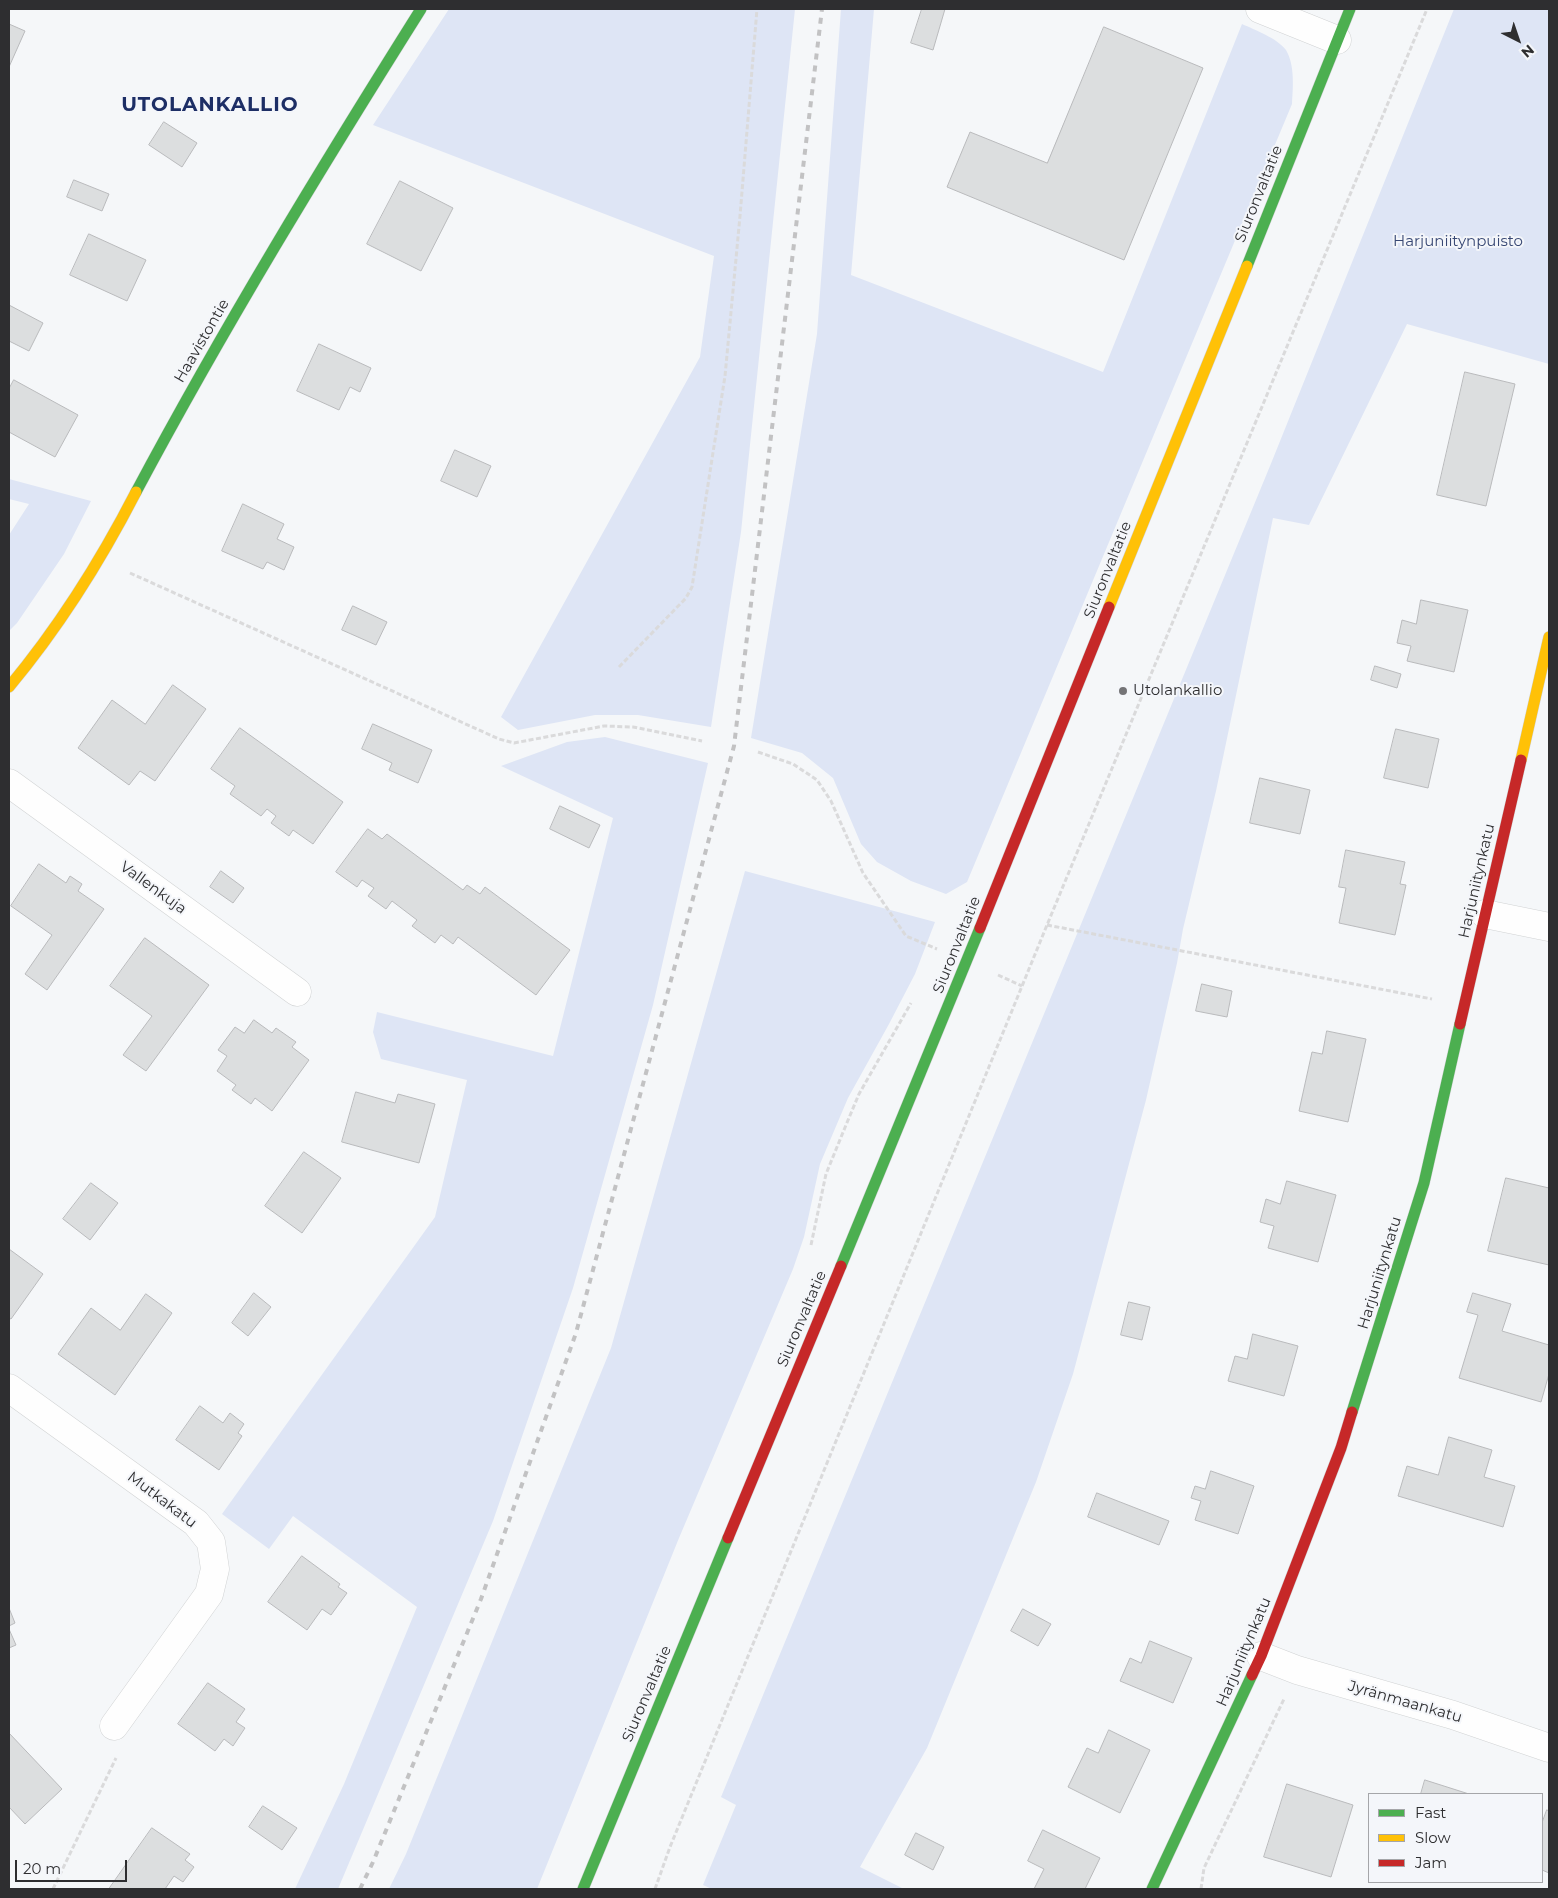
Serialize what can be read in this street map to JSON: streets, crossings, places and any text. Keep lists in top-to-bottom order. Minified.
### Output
{"streets":{"street":["Siuronvaltatie","Haavistontie","Harjuniitynkatu","Vallenkuja","Mutkakatu","Jyränmaankatu"]},"crossings":[["Harjuniitynkatu","Jyränmaankatu"]],"districts":["UTOLANKALLIO"],"parks":["Harjuniitynpuisto"],"places":["Utolankallio"],"legend":["Fast","Slow","Jam"],"scale_bar":"20 m","north":"bottom right"}
